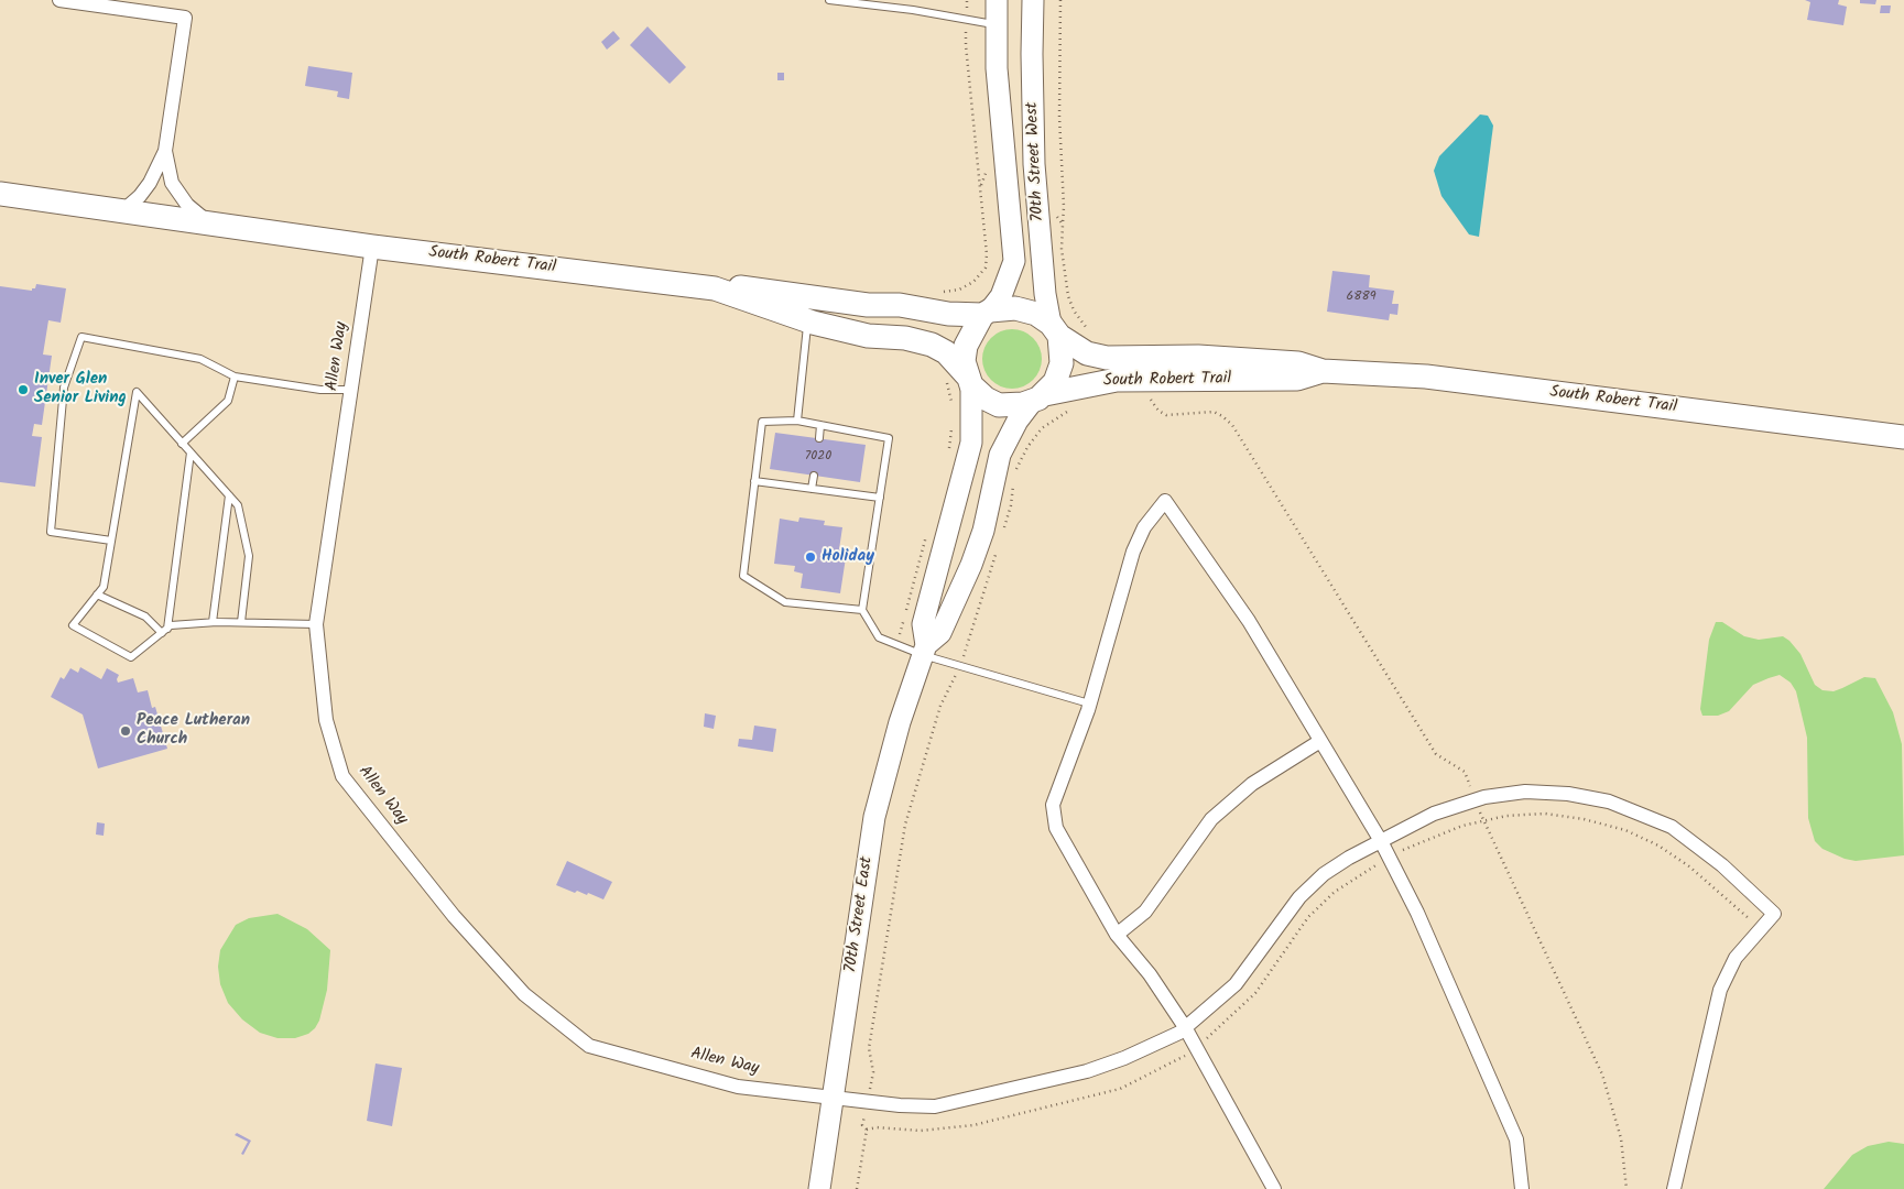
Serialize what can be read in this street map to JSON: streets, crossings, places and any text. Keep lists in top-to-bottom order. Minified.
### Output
{"streets":{"main road":["70th Street West","South Robert Trail","70th Street East"],"street":["Allen Way"]},"crossings":[["70th Street West","South Robert Trail"],["70th Street West","70th Street East"],["South Robert Trail","Allen Way"],["South Robert Trail","70th Street East"],["Allen Way","70th Street East"]],"places":["Inver Glen Senior Living","Holiday","Peace Lutheran Church"],"house_numbers":["6889","7020"]}
